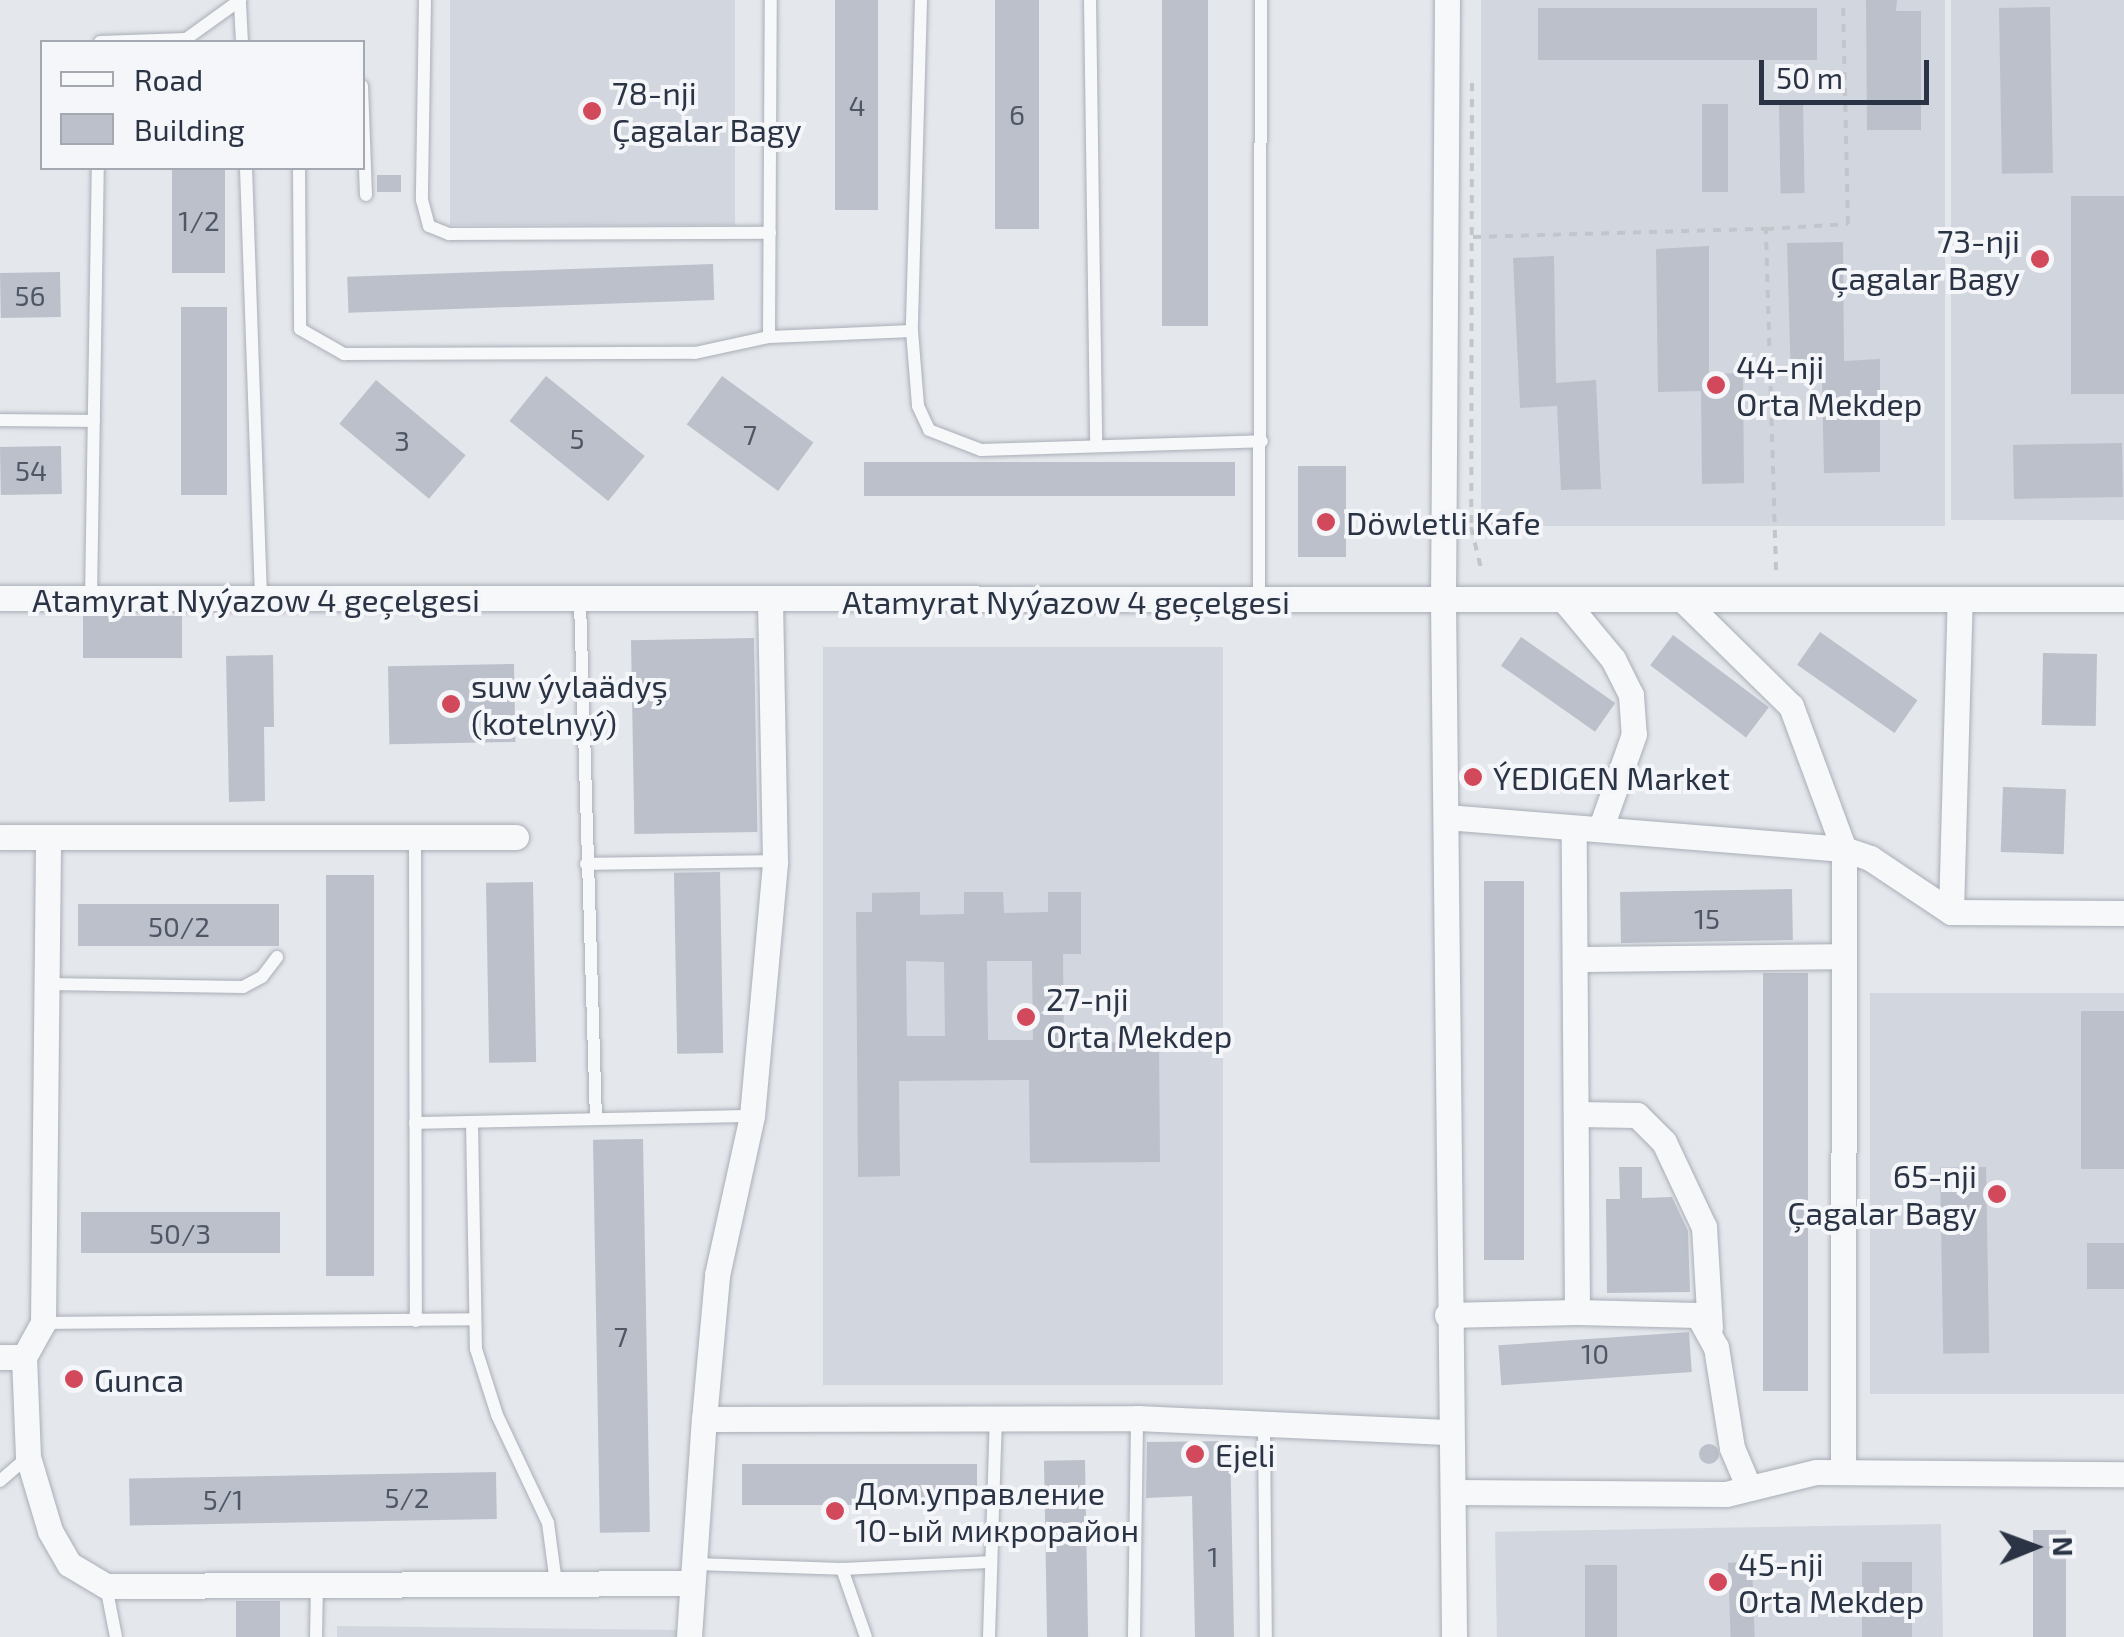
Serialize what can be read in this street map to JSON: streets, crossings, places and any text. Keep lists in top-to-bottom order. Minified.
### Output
{"streets":{"street":["Atamyrat Nyýazow 4 geçelgesi"]},"places":["78-nji Çagalar Bagy","73-nji Çagalar Bagy","44-nji Orta Mekdep","Döwletli Kafe","suw ýylaädyş (kotelnyý)","ÝEDIGEN Market","27-nji Orta Mekdep","65-nji Çagalar Bagy","Gunca","Ejeli","Дом.управление 10-ый микрорайон","45-nji Orta Mekdep"],"house_numbers":["4","6","1/2","56","7","5","3","54","15","50/2","50/3","7","10","5/2","5/1","1"],"legend":["Road","Building"],"scale_bar":"50 m","north":"right"}
